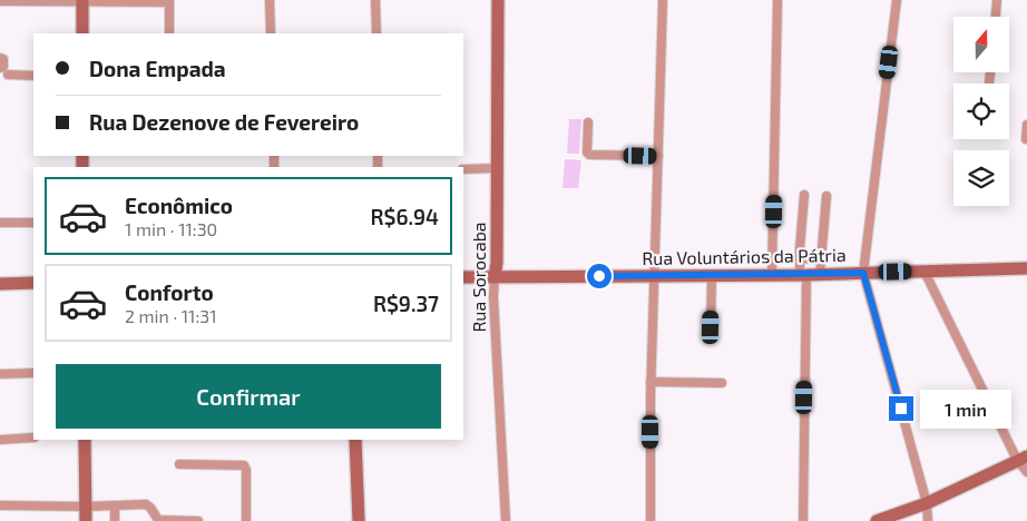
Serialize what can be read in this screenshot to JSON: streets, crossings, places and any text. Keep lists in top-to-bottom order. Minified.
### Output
{"streets":{"main road":["Rua Voluntários da Pátria","Rua Sorocaba"]},"crossings":[["Rua Voluntários da Pátria","Rua Sorocaba"]],"north":"top","page":{"banner":["Dona Empada","Rua Dezenove de Fevereiro"],"list":[{"name":"Econômico","note":"1 min · 11:30","value":"R$6.94"},{"name":"Conforto","note":"2 min · 11:31","value":"R$9.37"}],"buttons":"Confirmar","bubble":"1 min"}}
